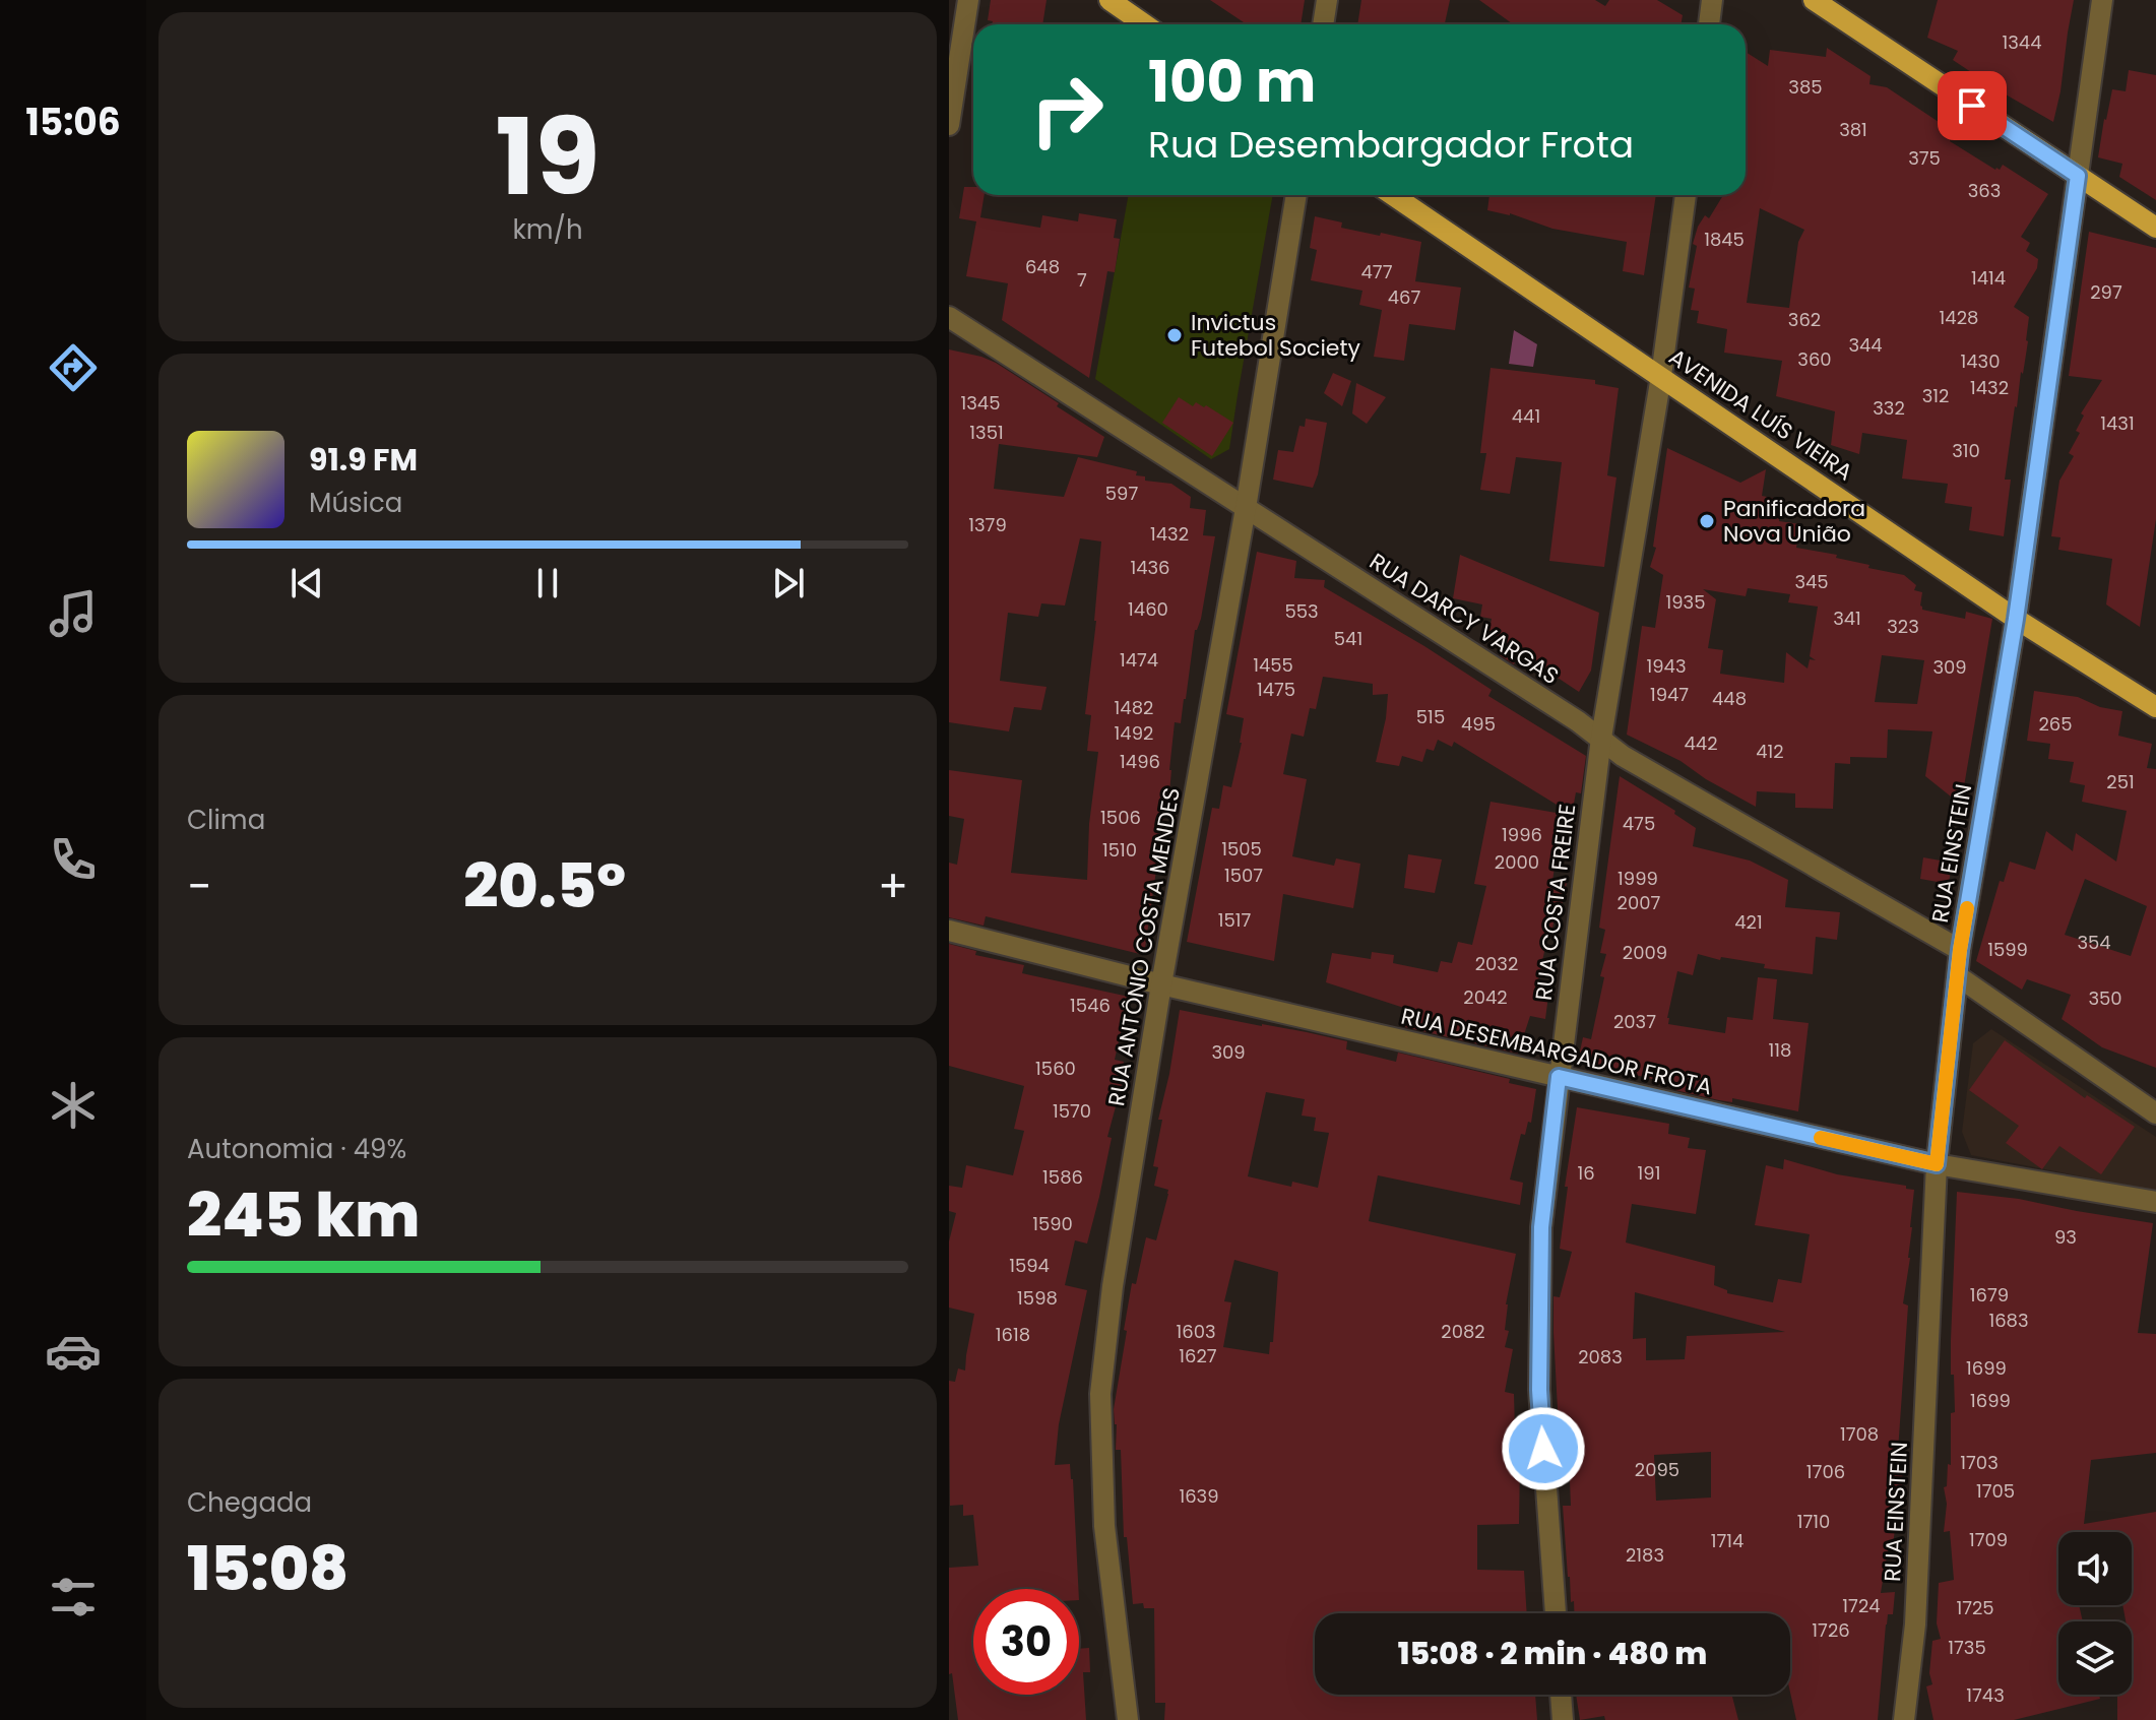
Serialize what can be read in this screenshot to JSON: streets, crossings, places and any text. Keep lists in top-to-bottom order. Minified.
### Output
{"streets":{"main road":["AVENIDA LUÍS VIEIRA"],"street":["RUA DARCY VARGAS","RUA EINSTEIN","RUA COSTA FREIRE","RUA ANTÔNIO COSTA MENDES","RUA DESEMBARGADOR FROTA"]},"crossings":[["AVENIDA LUÍS VIEIRA","RUA EINSTEIN"],["AVENIDA LUÍS VIEIRA","RUA COSTA FREIRE"],["RUA DARCY VARGAS","RUA EINSTEIN"],["RUA DARCY VARGAS","RUA COSTA FREIRE"],["RUA DARCY VARGAS","RUA ANTÔNIO COSTA MENDES"],["RUA EINSTEIN","RUA DESEMBARGADOR FROTA"],["RUA COSTA FREIRE","RUA DESEMBARGADOR FROTA"],["RUA ANTÔNIO COSTA MENDES","RUA DESEMBARGADOR FROTA"]],"places":["Invictus Futebol Society","Panificadora Nova União"],"house_numbers":["1344","385","381","375","363","1845","648","477","1414","7","297","467","1428","362","344","360","1430","1432","312","1345","332","441","1431","1351","310","597","1379","1432","1436","345","1935","1460","553","341","323","541","1474","1455","1943","309","1475","1947","448","1482","515","495","265","1492","442","412","1496","251","1506","475","1996","1505","1510","2000","1507","1999","2007","1517","421","354","1599","2009","2032","2042","350","1546","2037","118","309","1560","1570","16","191","1586","1590","93","1594","1679","1598","1683","1603","2082","1618","1627","2083","1699","1699","1708","1703","2095","1706","1705","1639","1710","1709","1714","2183","1724","1725","1726","1735","1743"],"page":{"tabs":"15:06","tile":[["19","km/h"],"Clima",["Autonomia · 49%","245 km"],["Chegada","15:08"]],"turn":["100 m","Rua Desembargador Frota"],"song":["91.9 FM","Música"],"heat":["−","20.5°","+"],"limit":"30","trip":"15:08 · 2 min · 480 m"}}
